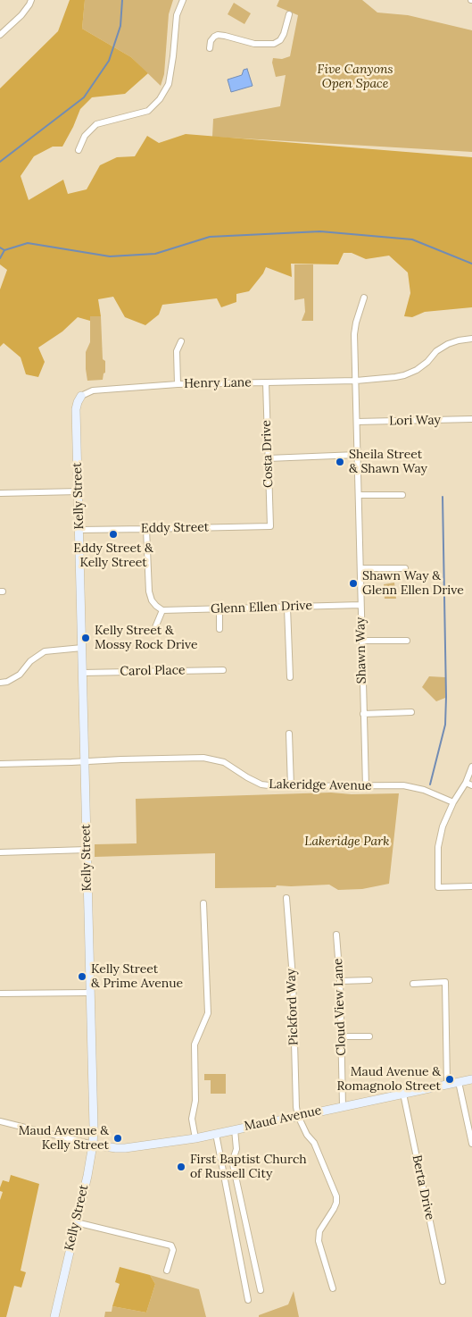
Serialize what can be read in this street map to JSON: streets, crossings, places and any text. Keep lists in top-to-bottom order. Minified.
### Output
{"streets":{"street":["Henry Lane","Lori Way","Costa Drive","Kelly Street","Eddy Street","Glenn Ellen Drive","Shawn Way","Carol Place","Lakeridge Avenue","Pickford Way","Cloud View Lane","Maud Avenue","Berta Drive"]},"crossings":[["Henry Lane","Costa Drive"],["Henry Lane","Kelly Street"],["Henry Lane","Shawn Way"],["Lori Way","Shawn Way"],["Costa Drive","Eddy Street"],["Kelly Street","Eddy Street"],["Kelly Street","Carol Place"],["Kelly Street","Lakeridge Avenue"],["Kelly Street","Maud Avenue"],["Glenn Ellen Drive","Shawn Way"],["Shawn Way","Lakeridge Avenue"],["Pickford Way","Maud Avenue"],["Cloud View Lane","Maud Avenue"],["Maud Avenue","Berta Drive"]],"parks":["Five Canyons Open Space","Lakeridge Park"],"places":["Sheila Street & Shawn Way","Eddy Street & Kelly Street","Shawn Way & Glenn Ellen Drive","Kelly Street & Mossy Rock Drive","Kelly Street & Prime Avenue","Maud Avenue & Romagnolo Street","Maud Avenue & Kelly Street","First Baptist Church of Russell City"]}
